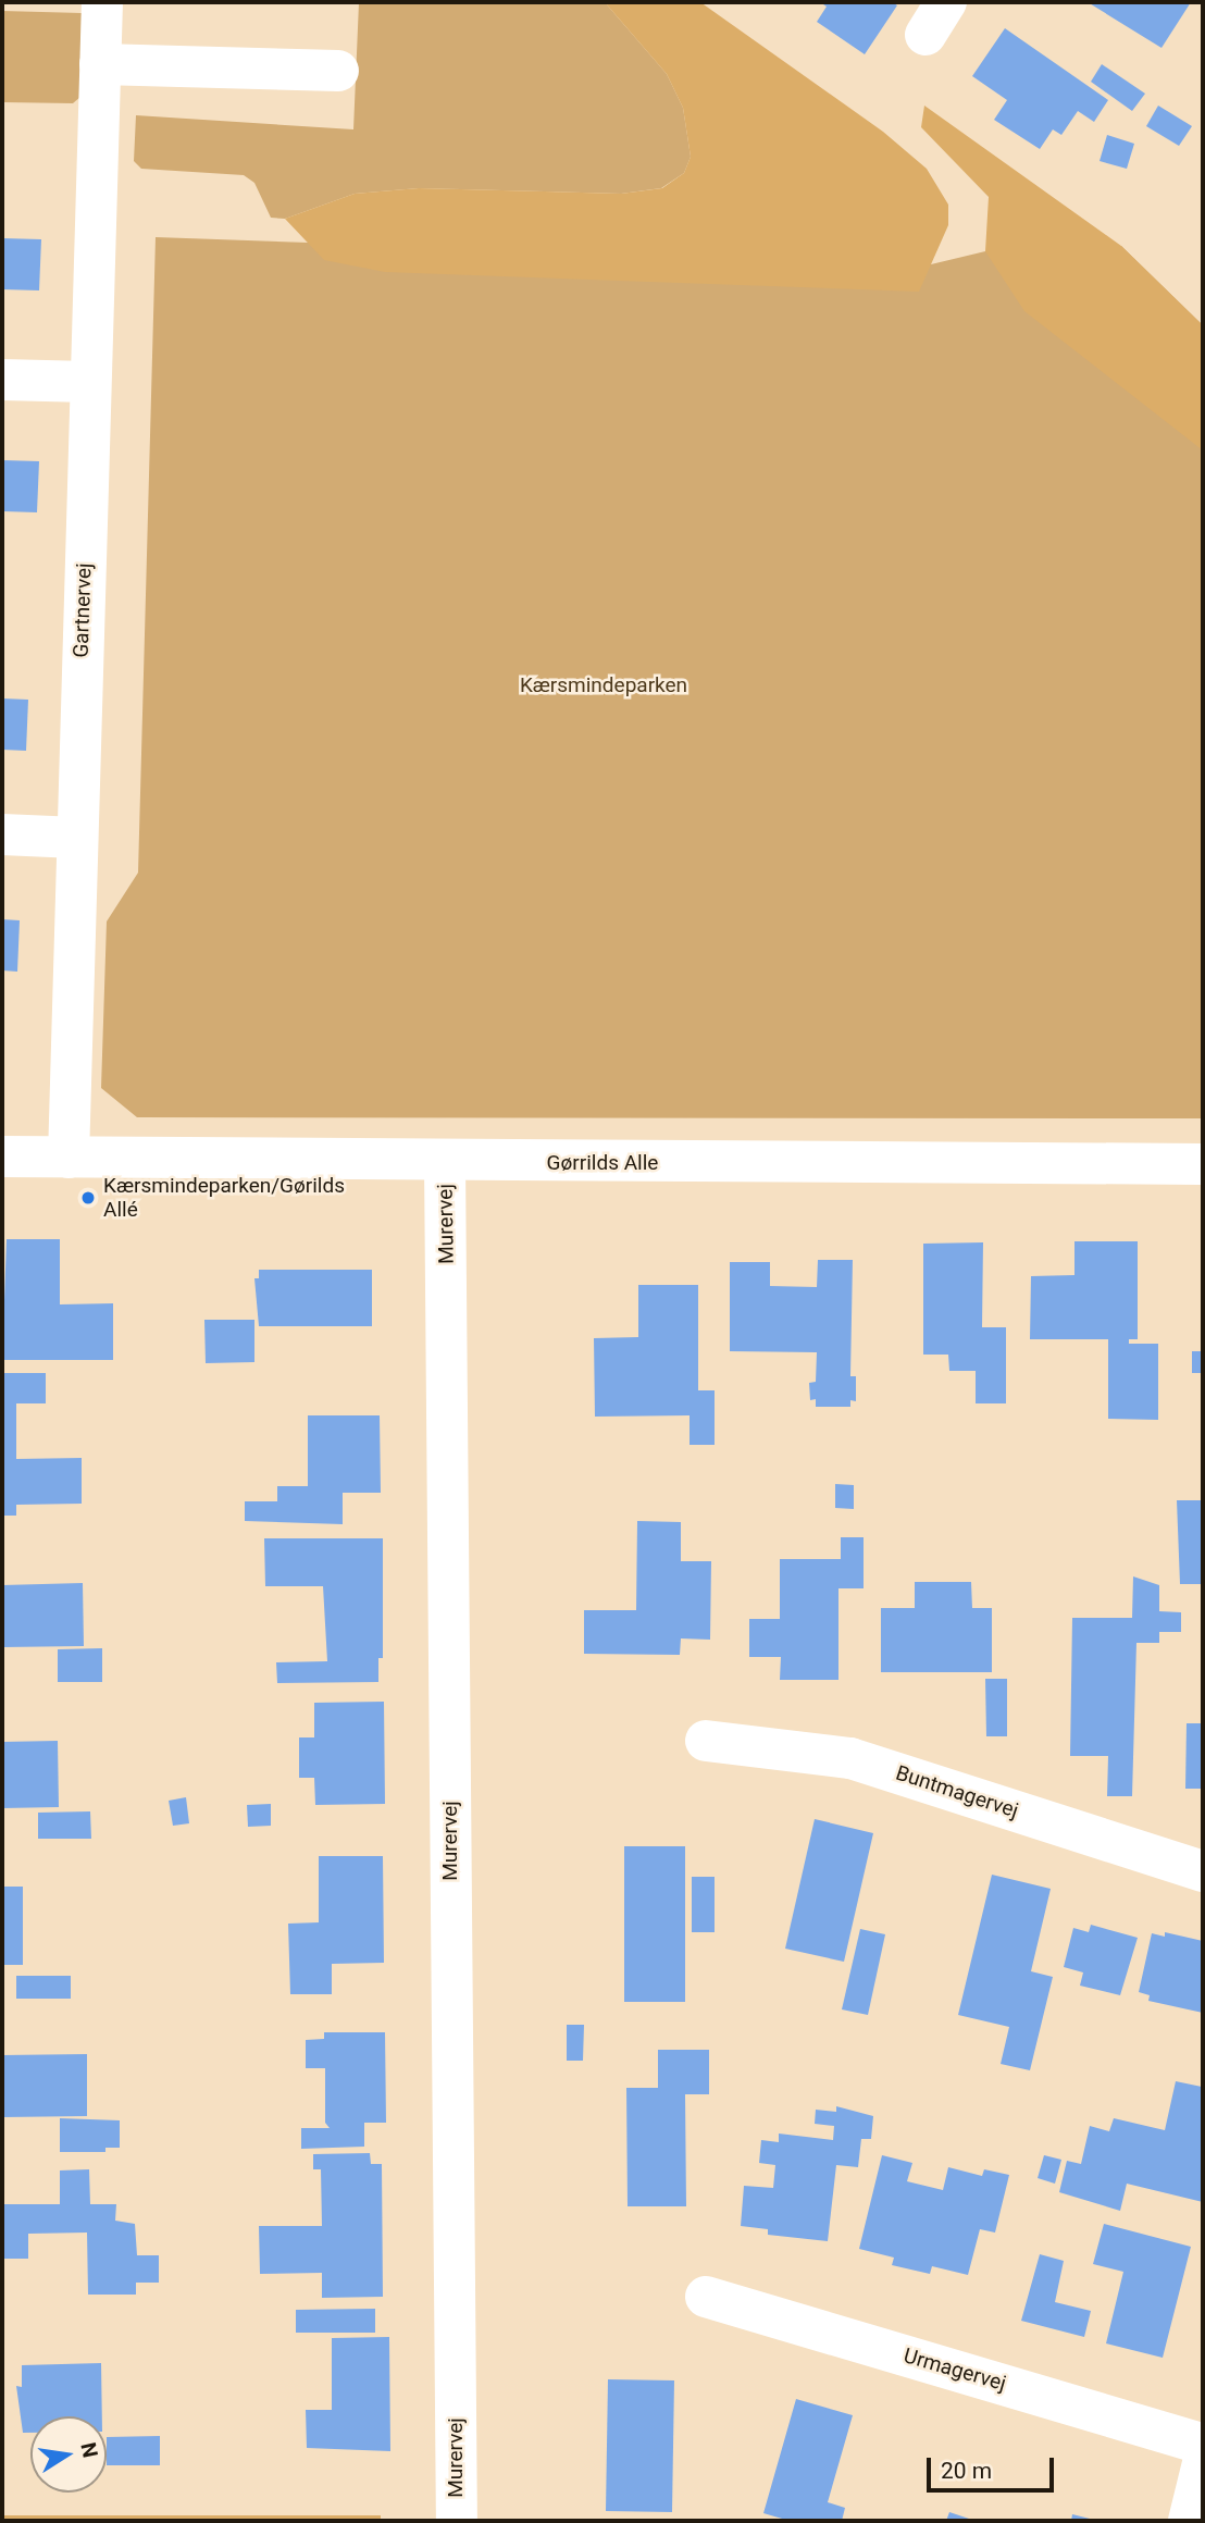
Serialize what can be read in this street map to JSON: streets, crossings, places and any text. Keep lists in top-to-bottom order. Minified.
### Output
{"streets":{"street":["Gartnervej","Gørrilds Alle","Murervej","Buntmagervej","Urmagervej"]},"crossings":[["Gartnervej","Gørrilds Alle"],["Gørrilds Alle","Murervej"]],"parks":["Kærsmindeparken"],"places":["Kærsmindeparken/Gørilds Allé"],"scale_bar":"20 m","north":"right"}
